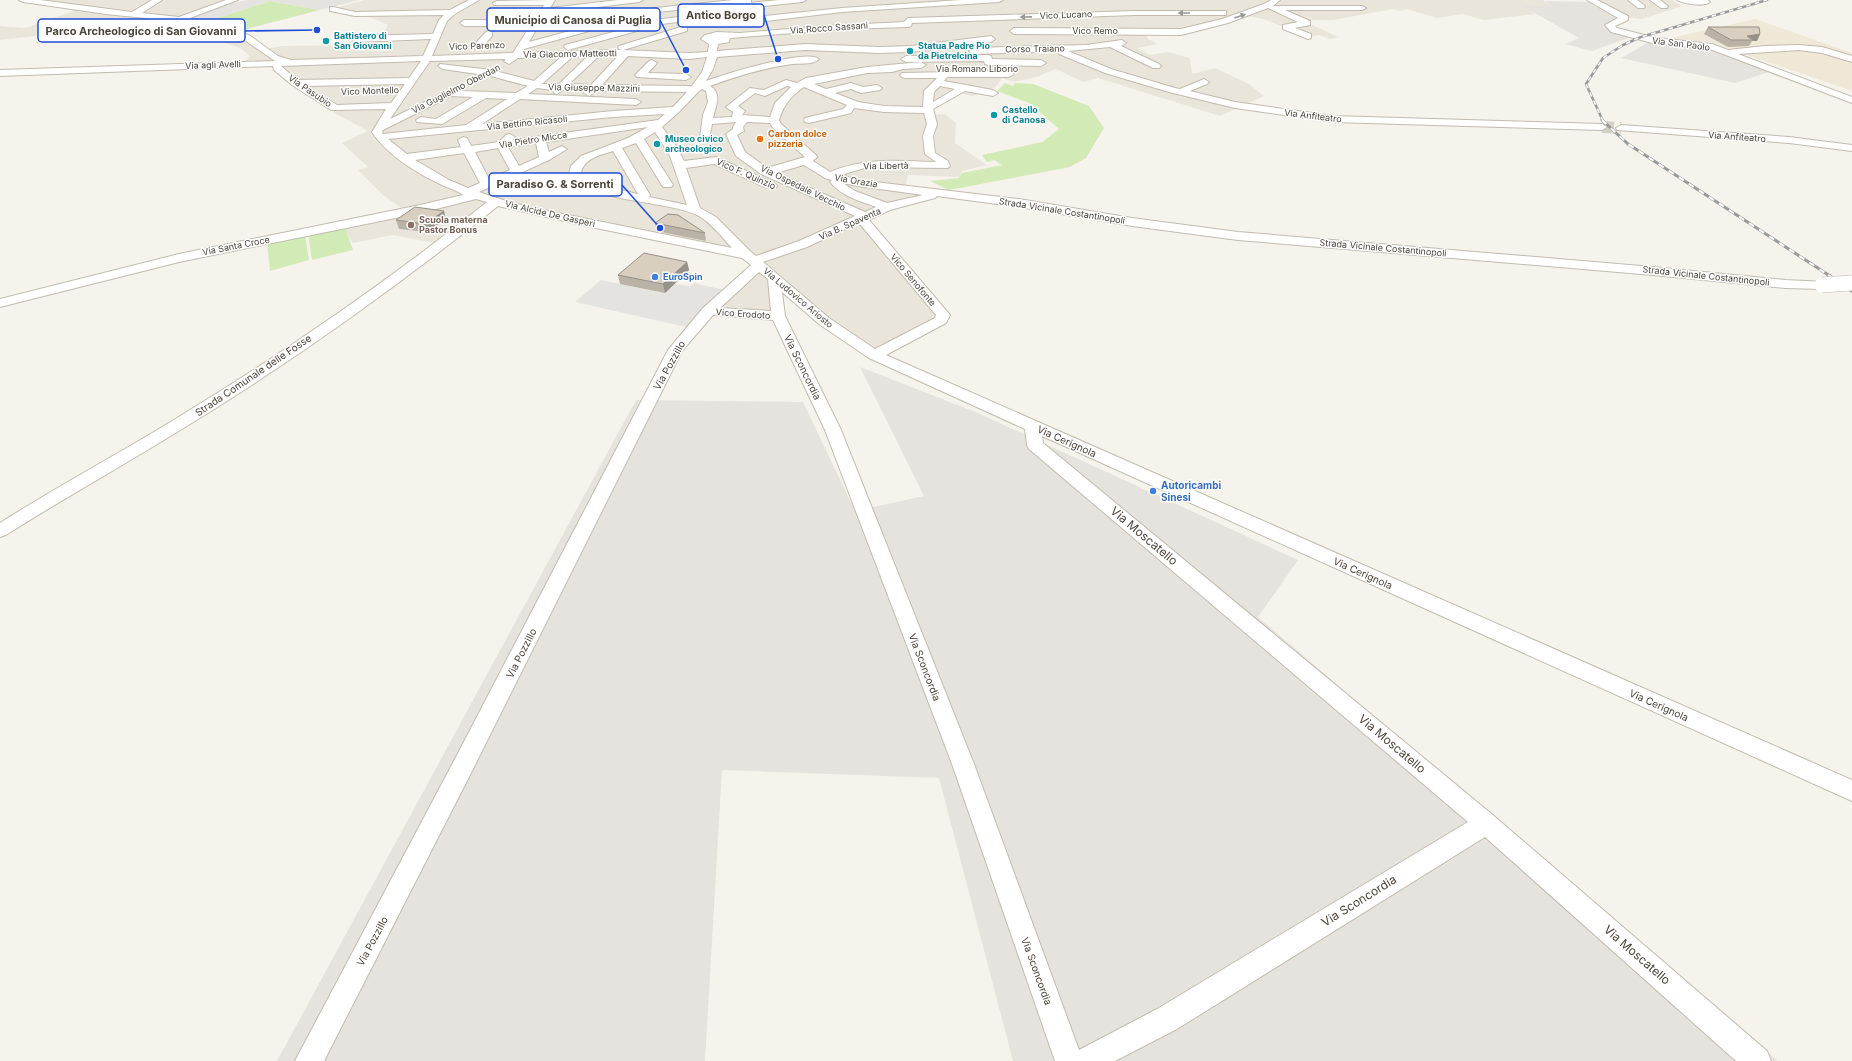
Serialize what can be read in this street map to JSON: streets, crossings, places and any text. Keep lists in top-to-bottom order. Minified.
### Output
{"streets":{"street":["Vico Lucano","Via Rocco Sassani","Vico Remo","Via San Paolo","Vico Parenzo","Corso Traiano","Via Giacomo Matteotti","Via agli Avelli","Via Romano Liborio","Via Giuseppe Mazzini","Via Guglielmo Oberdan","Via Pasubio","Vico Montello","Via Anfiteatro","Via Bettino Ricasoli","Via Pietro Micca","Via Libertà","Vico F. Quinzio","Via Orazia","Via Ospedale Vecchio","Strada Vicinale Costantinopoli","Via Alcide De Gasperi","Via B. Spaventa","Via Santa Croce","Vico Senofonte","Via Ludovico Ariosto","Vico Erodoto","Via Pozzillo","Via Sconcordia","Strada Comunale delle Fosse","Via Cerignola","Via Moscatello"]},"crossings":[["Vico Lucano","Via Rocco Sassani"],["Vico Remo","Corso Traiano"],["Corso Traiano","Via Anfiteatro"],["Via Giacomo Matteotti","Via agli Avelli"],["Via Giacomo Matteotti","Via Giuseppe Mazzini"],["Via Giacomo Matteotti","Via Guglielmo Oberdan"],["Via agli Avelli","Via Giuseppe Mazzini"],["Via Giuseppe Mazzini","Via Guglielmo Oberdan"],["Via Guglielmo Oberdan","Via Bettino Ricasoli"],["Via Guglielmo Oberdan","Via Alcide De Gasperi"],["Via Pasubio","Vico Montello"],["Via Bettino Ricasoli","Via Alcide De Gasperi"],["Via Pietro Micca","Via Alcide De Gasperi"],["Via Libertà","Via Orazia"],["Vico F. Quinzio","Via Ospedale Vecchio"],["Vico F. Quinzio","Via B. Spaventa"],["Vico F. Quinzio","Vico Senofonte"],["Via Orazia","Strada Vicinale Costantinopoli"],["Via Orazia","Via B. Spaventa"],["Via Ospedale Vecchio","Via B. Spaventa"],["Via Ospedale Vecchio","Vico Senofonte"],["Strada Vicinale Costantinopoli","Via B. Spaventa"],["Via Alcide De Gasperi","Via B. Spaventa"],["Via Alcide De Gasperi","Via Santa Croce"],["Via Alcide De Gasperi","Via Ludovico Ariosto"],["Via Alcide De Gasperi","Via Pozzillo"],["Via Alcide De Gasperi","Via Sconcordia"],["Via Alcide De Gasperi","Strada Comunale delle Fosse"],["Via B. Spaventa","Vico Senofonte"],["Via B. Spaventa","Via Ludovico Ariosto"],["Via B. Spaventa","Via Pozzillo"],["Via B. Spaventa","Via Sconcordia"],["Vico Senofonte","Via Ludovico Ariosto"],["Vico Senofonte","Via Cerignola"],["Via Ludovico Ariosto","Via Pozzillo"],["Via Ludovico Ariosto","Via Sconcordia"],["Via Ludovico Ariosto","Via Cerignola"],["Vico Erodoto","Via Pozzillo"],["Vico Erodoto","Via Sconcordia"],["Via Pozzillo","Via Sconcordia"],["Via Sconcordia","Via Moscatello"],["Via Cerignola","Via Moscatello"]],"one_way":["Vico Remo"],"places":["Parco Archeologico di San Giovanni","Battistero di San Giovanni","Statua Padre Pio da Pietrelcina","Antico Borgo","Municipio di Canosa di Puglia","Castello di Canosa","Carbon dolce pizzeria","Museo civico archeologico","Scuola materna Pastor Bonus","Paradiso G. & Sorrenti","EuroSpin","Autoricambi Sinesi"]}
